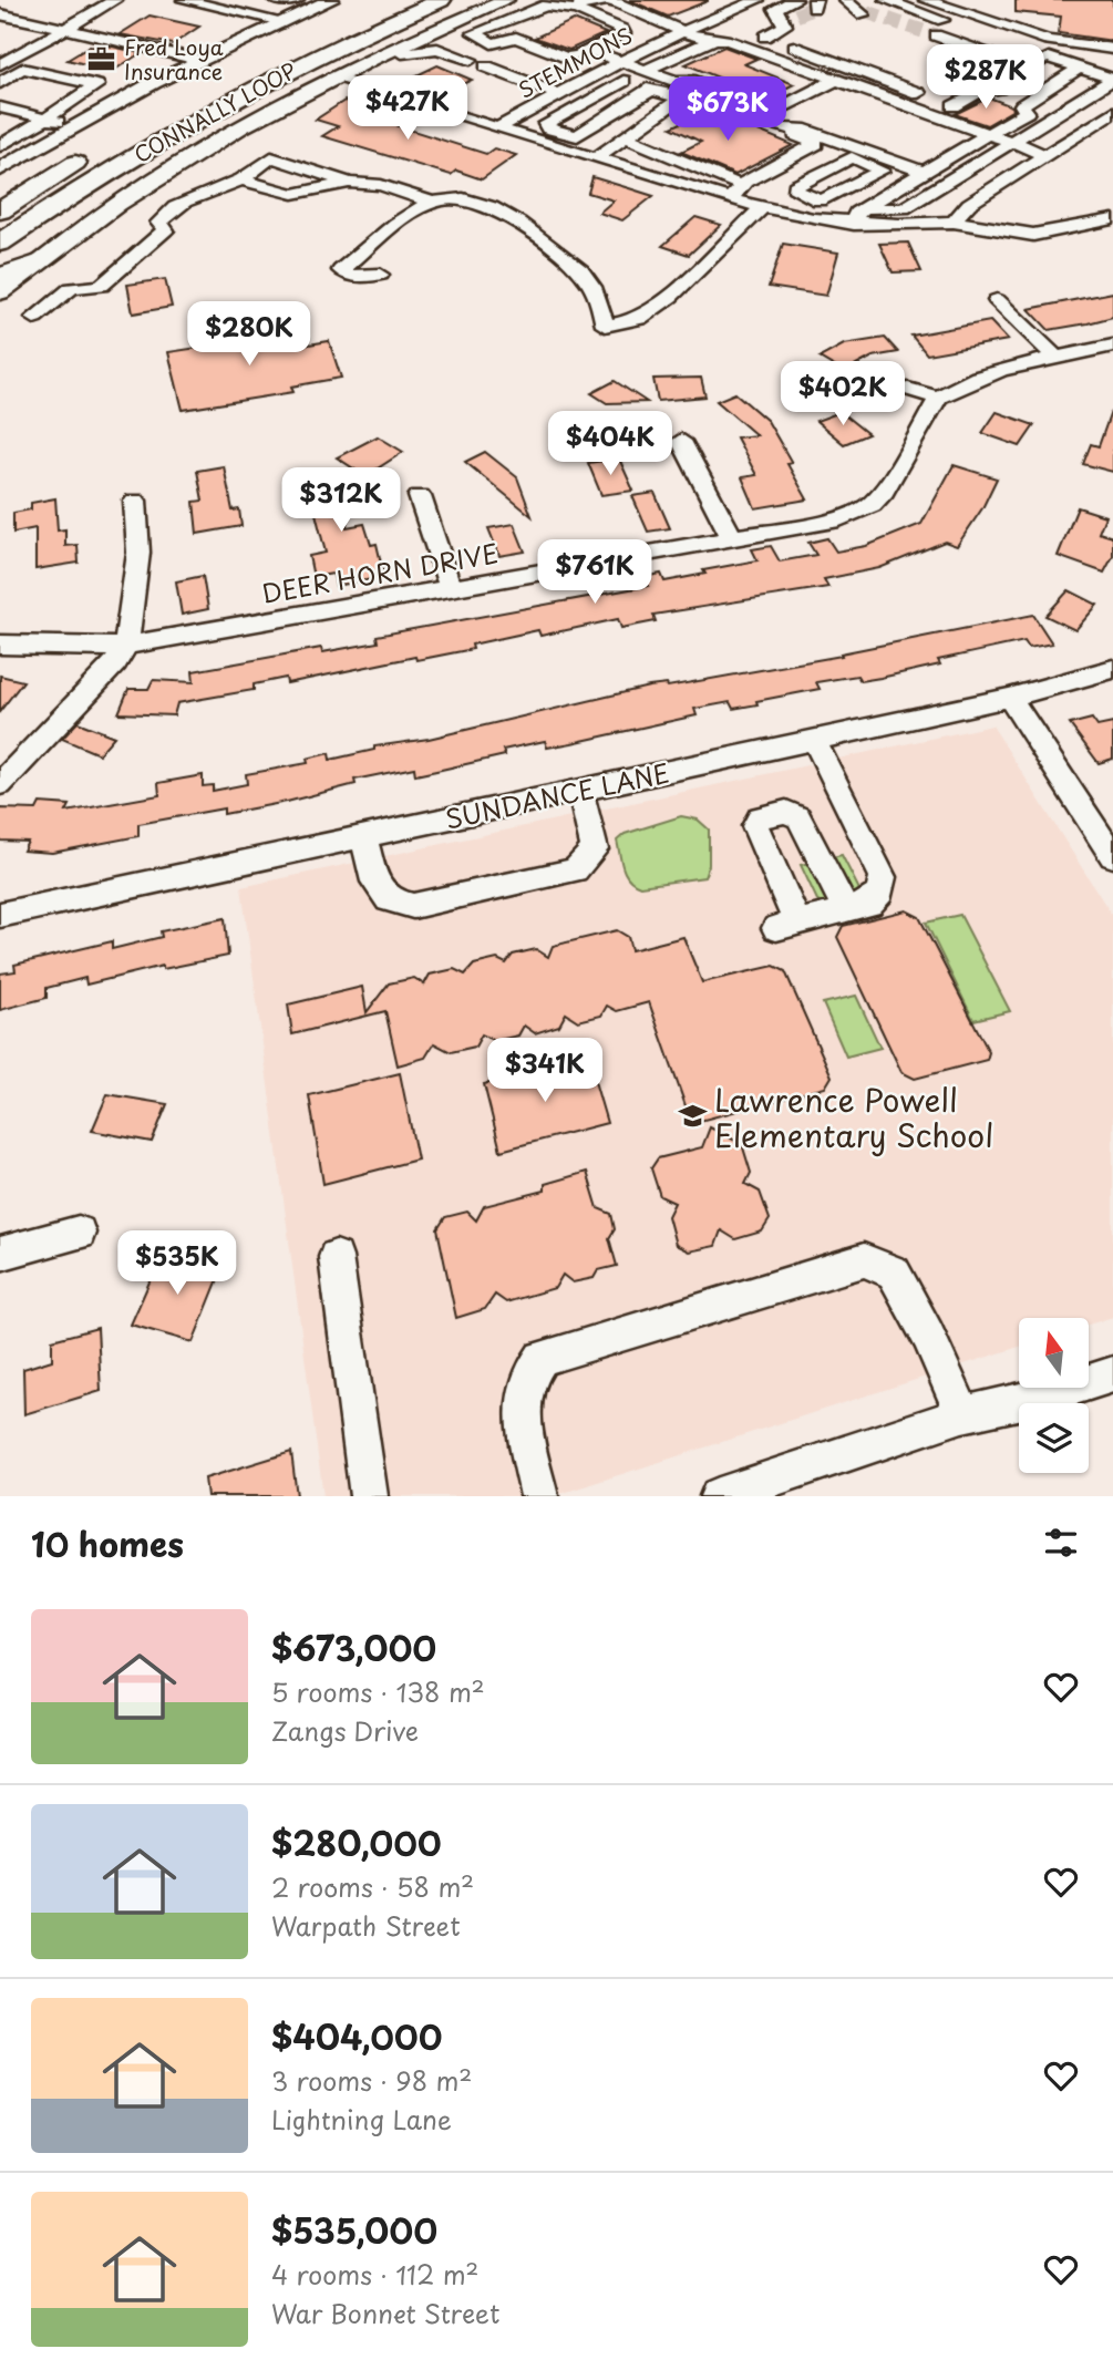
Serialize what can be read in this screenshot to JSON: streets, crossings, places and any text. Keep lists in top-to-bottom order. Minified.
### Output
{"streets":{"highway":["CONNALLY LOOP"],"street":["STEMMONS","DEER HORN DRIVE","SUNDANCE LANE"]},"places":{"office":["Fred Loya Insurance"],"school or university":["Lawrence Powell Elementary School"]},"north":"top","page":{"price":["$287K","$427K","$673K","$280K","$402K","$404K","$312K","$761K","$341K","$535K"],"heading":"10 homes","list":[{"name":"$673,000","note":"5 rooms · 138 m² · Zangs Drive"},{"name":"$280,000","note":"2 rooms · 58 m² · Warpath Street"},{"name":"$404,000","note":"3 rooms · 98 m² · Lightning Lane"},{"name":"$535,000","note":"4 rooms · 112 m² · War Bonnet Street"}]}}
